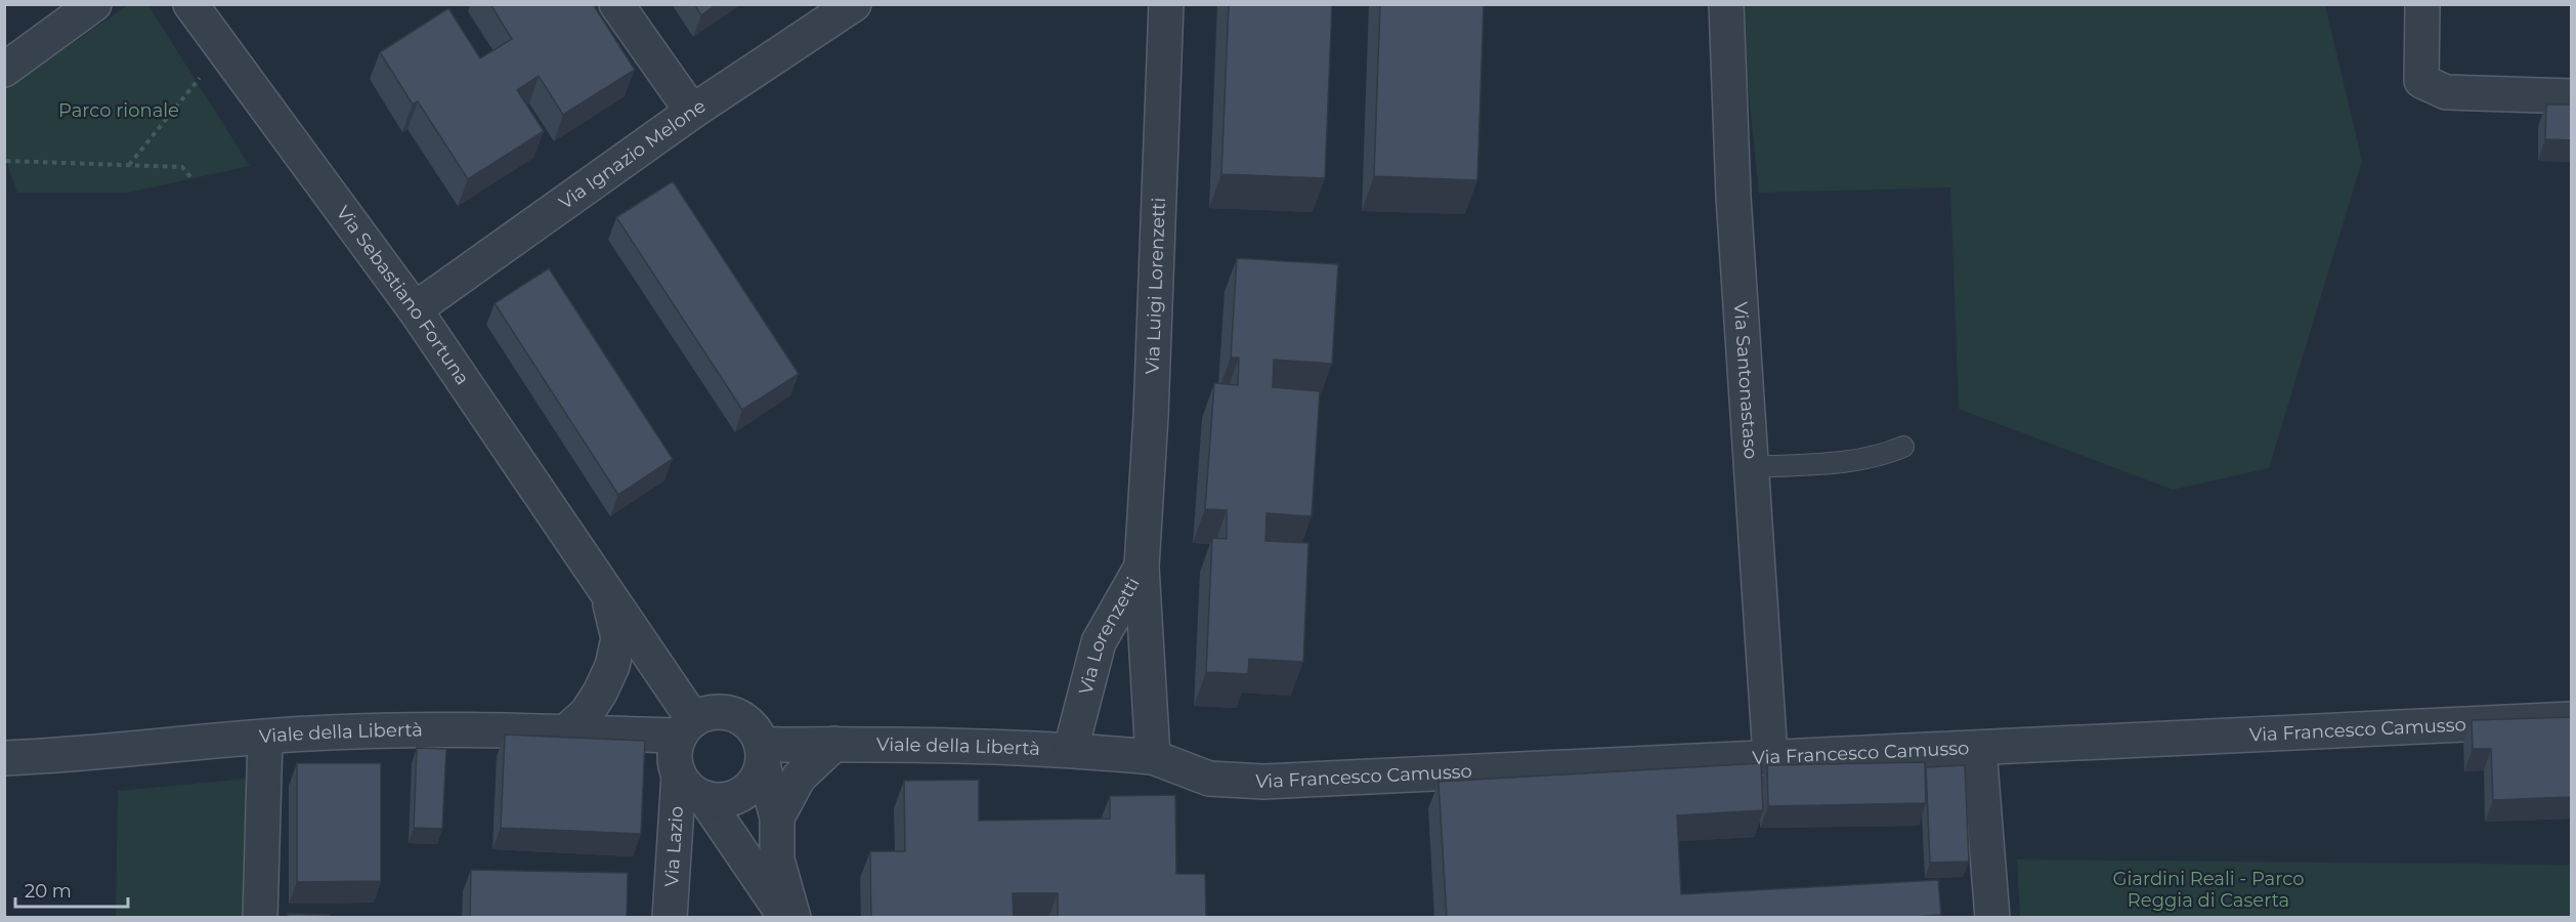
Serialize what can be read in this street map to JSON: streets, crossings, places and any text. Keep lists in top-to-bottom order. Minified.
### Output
{"streets":{"street":["Via Ignazio Melone","Via Luigi Lorenzetti","Via Sebastiano Fortuna","Via Santonastaso","Via Lorenzetti","Via Francesco Camusso","Viale della Libertà","Via Lazio"]},"crossings":[["Via Ignazio Melone","Via Sebastiano Fortuna"],["Via Luigi Lorenzetti","Via Lorenzetti"],["Via Sebastiano Fortuna","Viale della Libertà"],["Via Sebastiano Fortuna","Via Lazio"],["Via Santonastaso","Via Francesco Camusso"],["Via Lorenzetti","Via Francesco Camusso"],["Via Lorenzetti","Viale della Libertà"],["Via Francesco Camusso","Viale della Libertà"],["Viale della Libertà","Via Lazio"]],"parks":["Parco rionale","Giardini Reali - Parco Reggia di Caserta"],"scale_bar":"20 m"}
